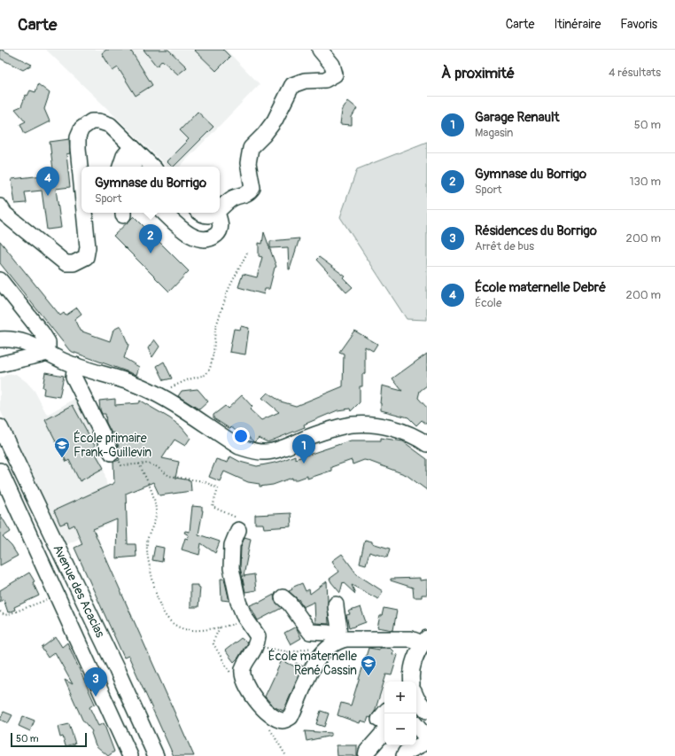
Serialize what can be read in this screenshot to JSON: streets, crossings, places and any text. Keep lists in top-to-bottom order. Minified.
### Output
{"streets":{"street":["Avenue des Acacias"]},"places":{"school or university":["École primaire Frank-Guillevin","École maternelle René Cassin"]},"scale_bar":"50 m","page":{"header":"Carte","nav":["Carte","Itinéraire","Favoris"],"heading":["À proximité","4 résultats"],"list":[{"mark":"1","name":"Garage Renault","note":"Magasin","value":"50 m"},{"mark":"2","name":"Gymnase du Borrigo","note":"Sport","value":"130 m"},{"mark":"3","name":"Résidences du Borrigo","note":"Arrêt de bus","value":"200 m"},{"mark":"4","name":"École maternelle Debré","note":"École","value":"200 m"}],"popup":["Gymnase du Borrigo","Sport"],"pins":["4","2","1","3"],"map_buttons":["+","−"],"scale":"50 m"}}
